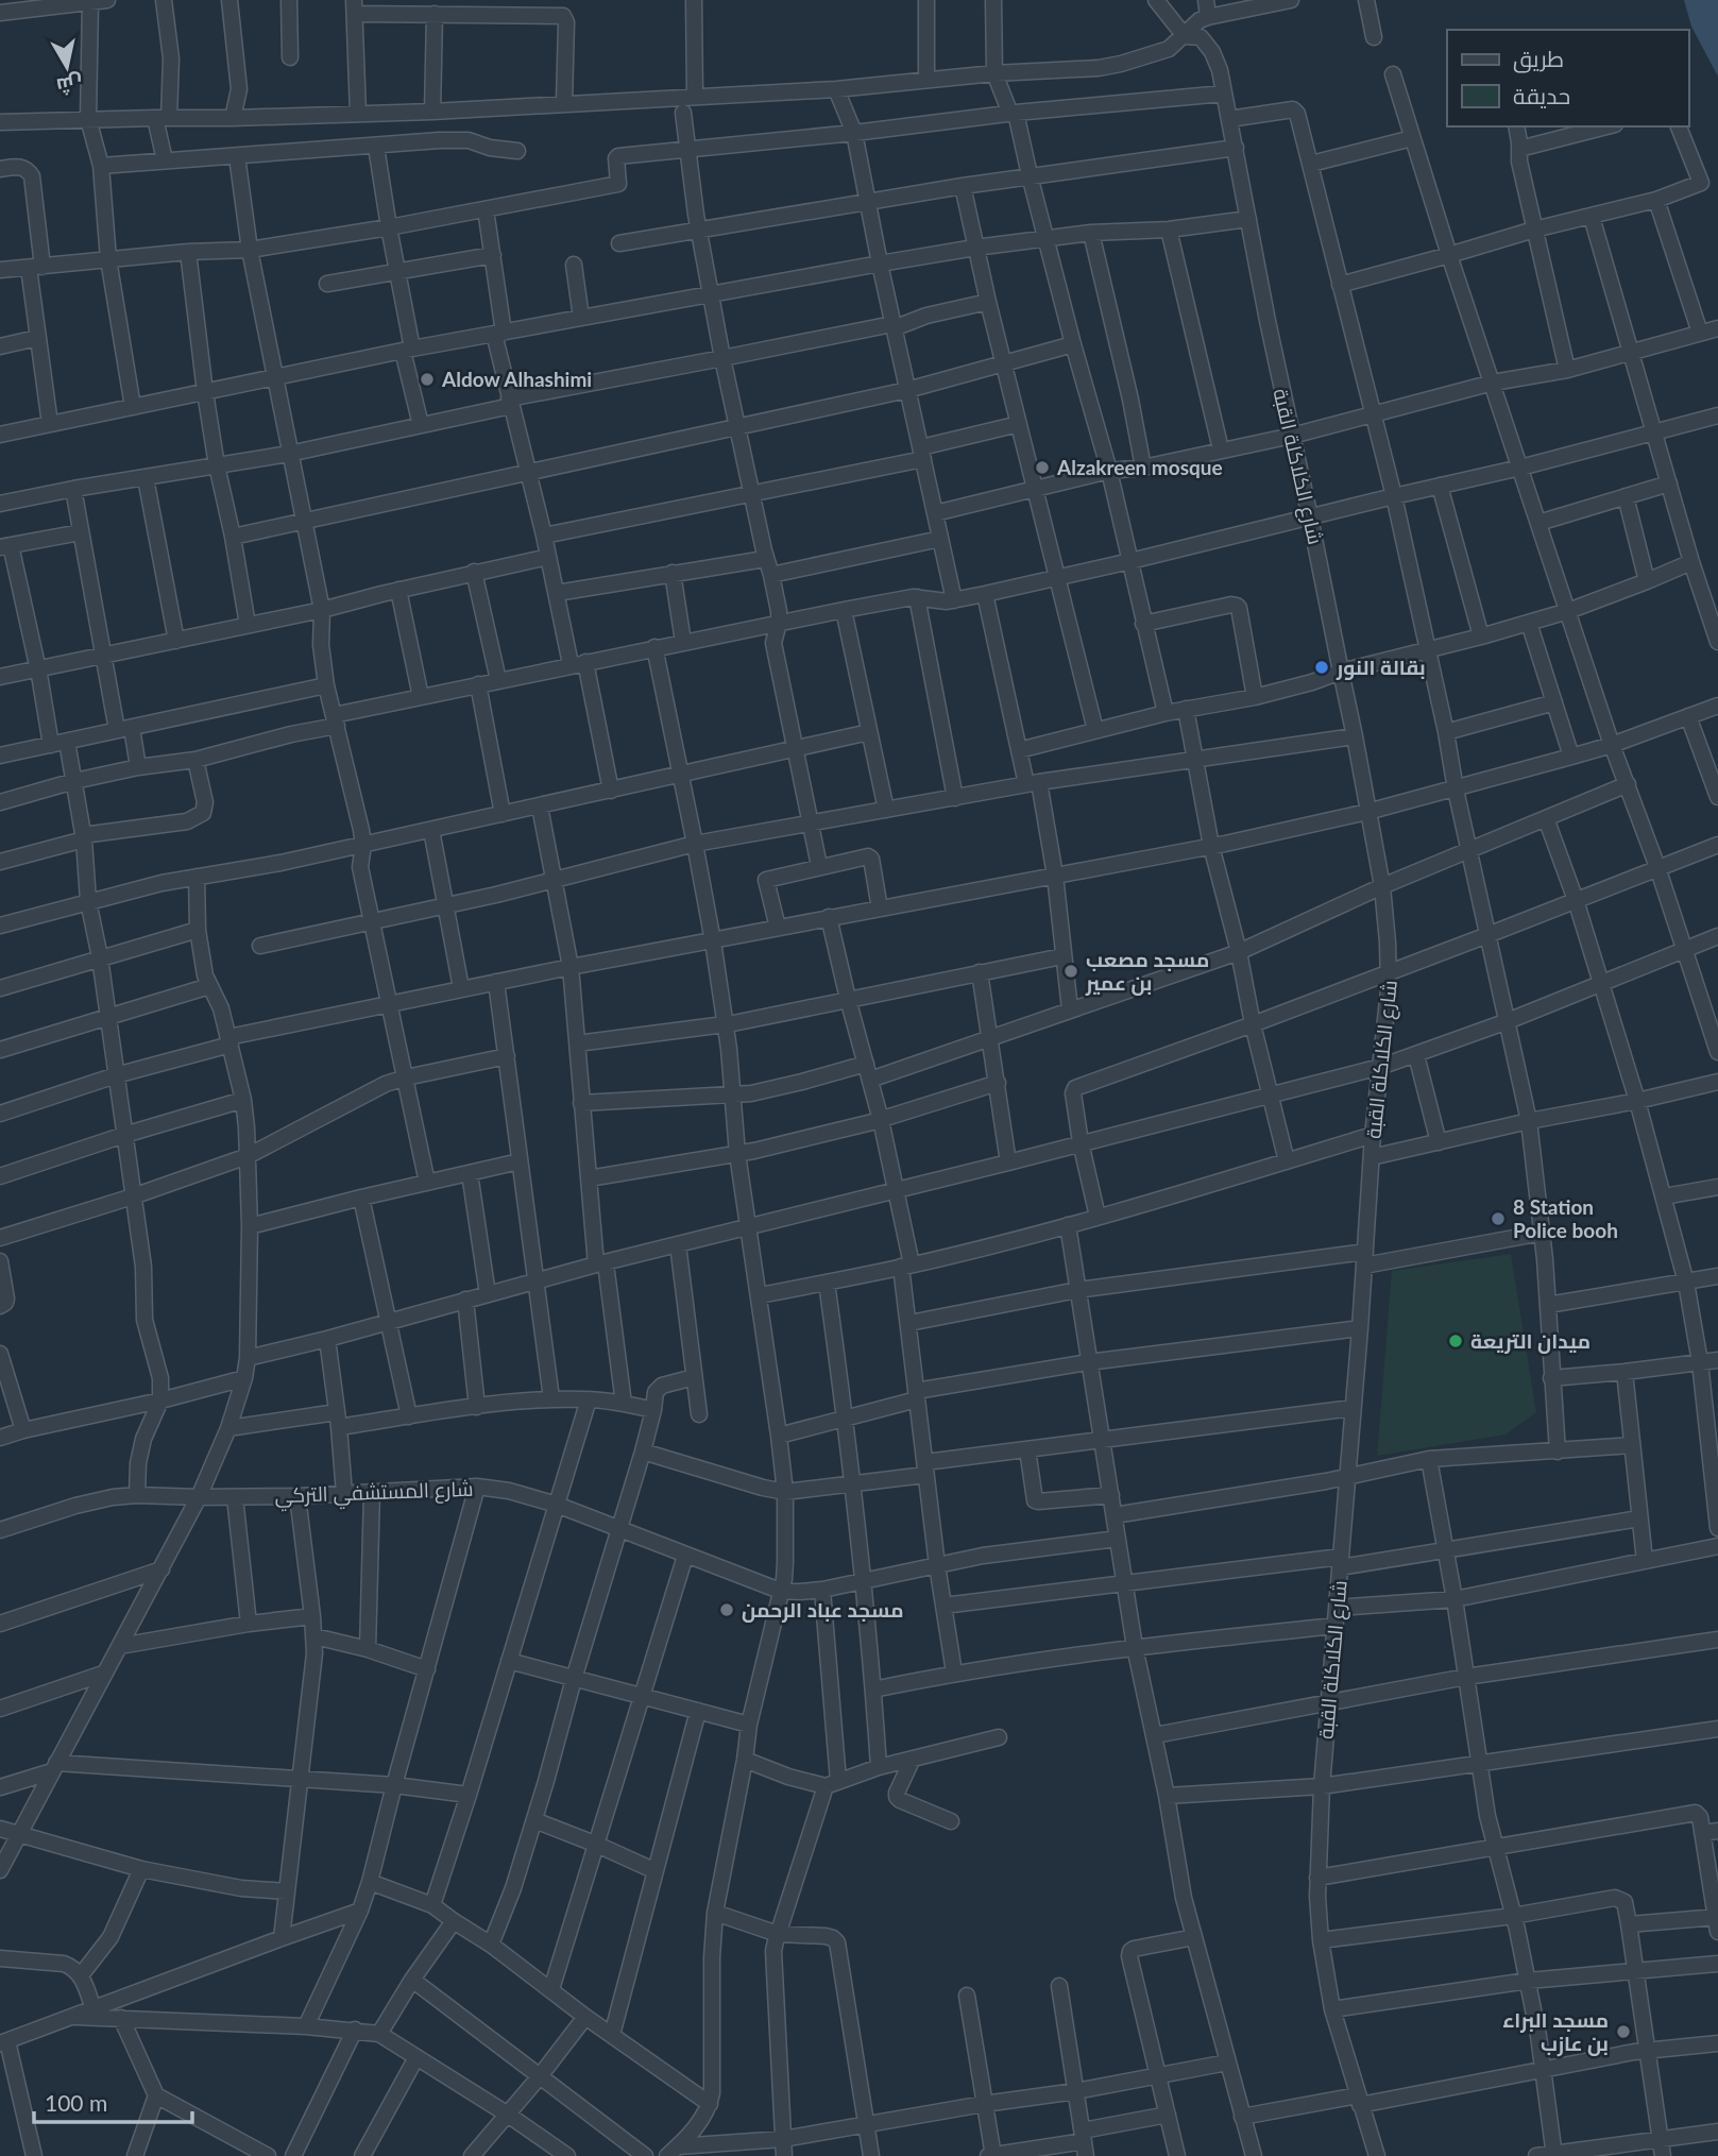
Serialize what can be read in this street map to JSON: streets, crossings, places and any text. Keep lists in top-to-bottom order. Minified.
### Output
{"streets":{"street":["شارع الكلاكلة القبة","شارع المستشفي التركي"]},"places":["Aldow Alhashimi","Alzakreen mosque","بقالة النور","مسجد مصعب بن عمير","8 Station Police booh","ميدان التريعة","مسجد عباد الرحمن","مسجد البراء بن عازب"],"legend":["طريق","حديقة"],"scale_bar":"100 m","north":"bottom"}
